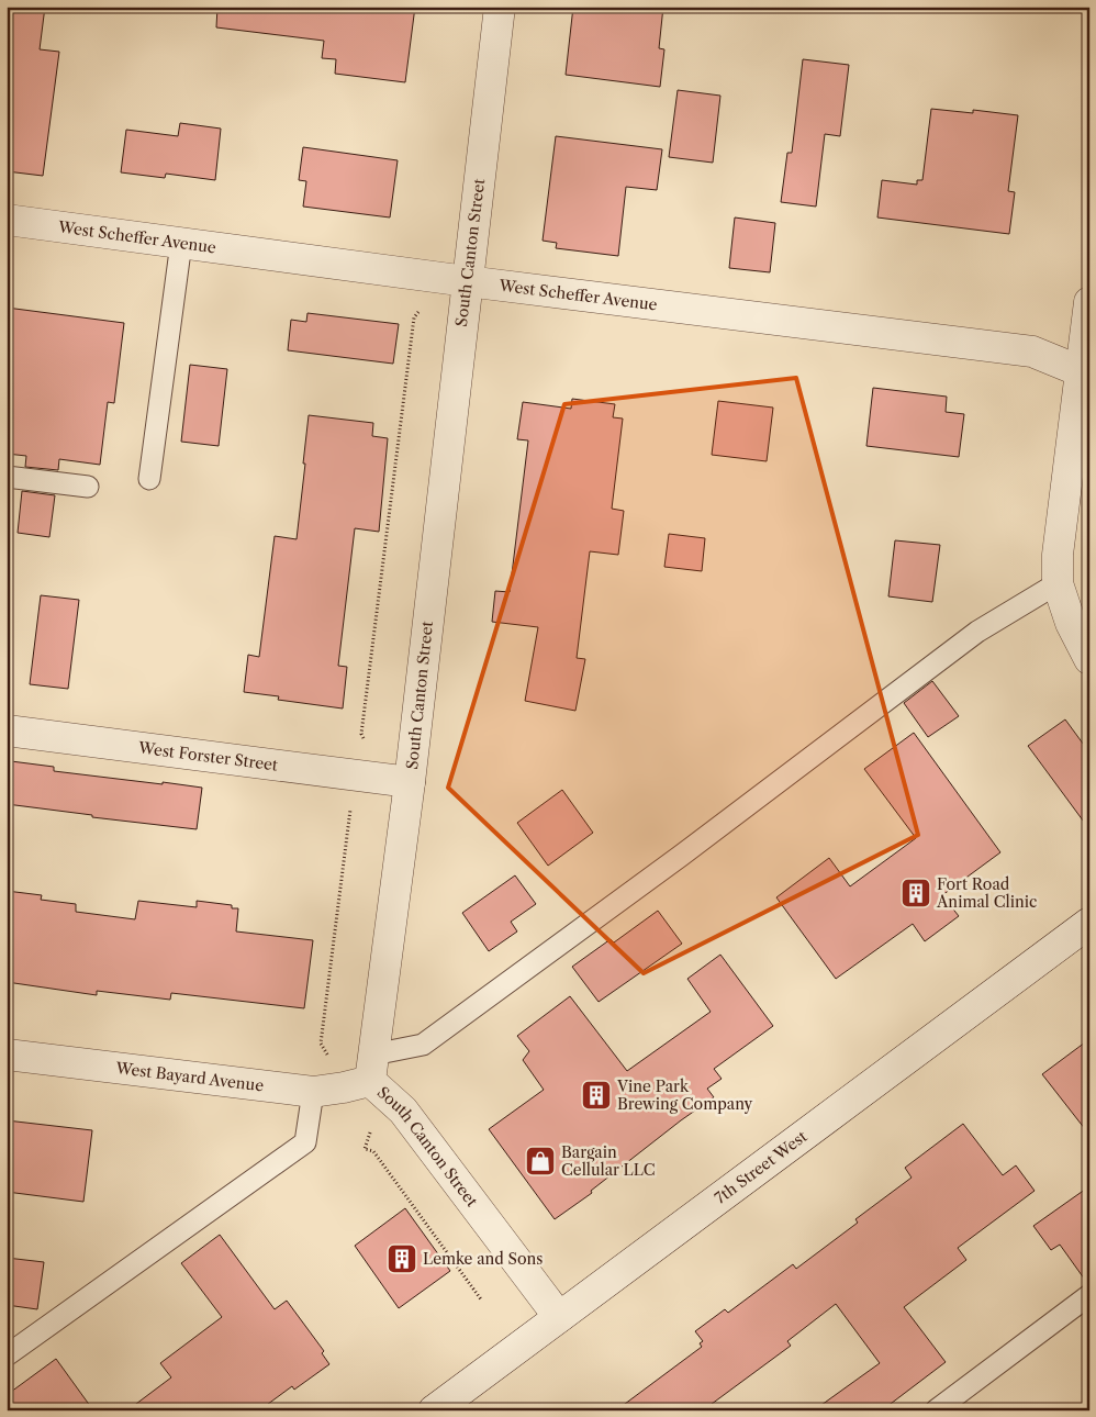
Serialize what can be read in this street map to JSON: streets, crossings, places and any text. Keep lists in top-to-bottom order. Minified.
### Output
{"streets":{"street":["West Scheffer Avenue","South Canton Street","West Forster Street","West Bayard Avenue","7th Street West"]},"crossings":[["West Scheffer Avenue","South Canton Street"],["South Canton Street","West Forster Street"],["South Canton Street","West Bayard Avenue"],["South Canton Street","7th Street West"]],"places":{"building":["Fort Road Animal Clinic","Vine Park Brewing Company","Lemke and Sons"],"shop":["Bargain Cellular LLC"]}}
